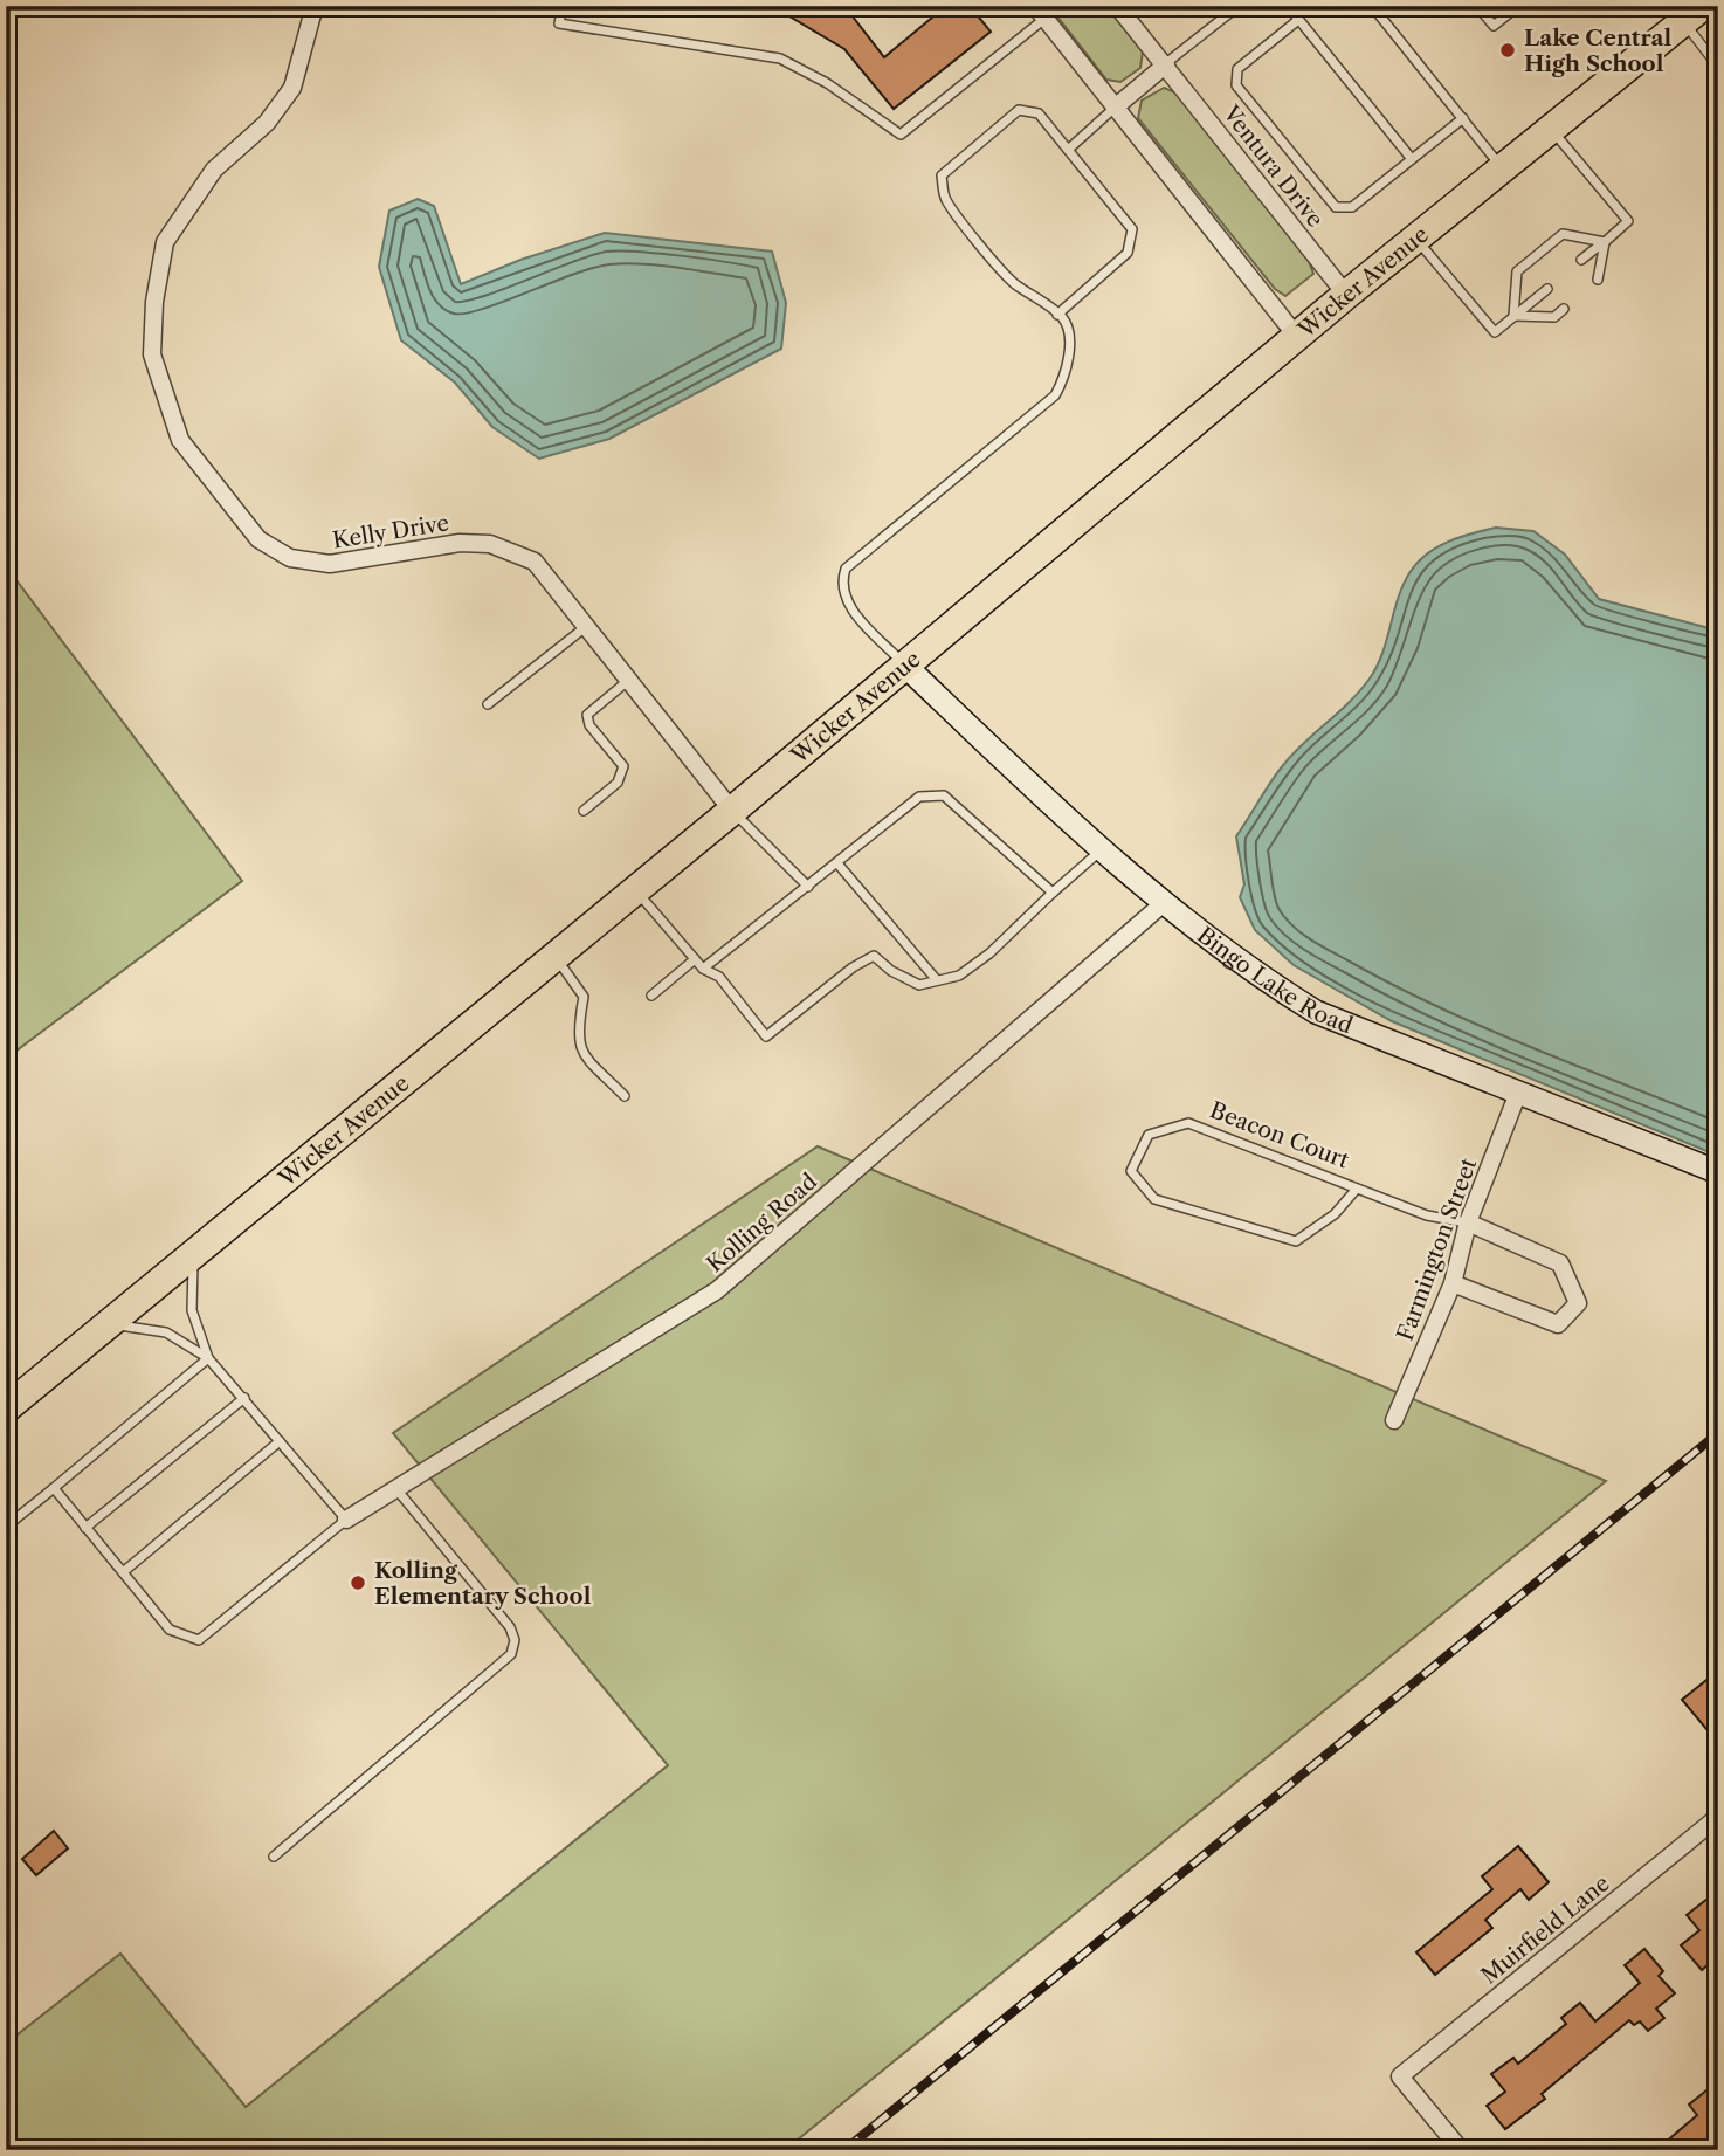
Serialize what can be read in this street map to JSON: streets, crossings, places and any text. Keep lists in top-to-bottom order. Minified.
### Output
{"streets":{"highway":["Wicker Avenue"],"street":["Ventura Drive","Kelly Drive","Bingo Lake Road","Beacon Court","Kolling Road","Farmington Street","Muirfield Lane"]},"crossings":[["Ventura Drive","Wicker Avenue"],["Wicker Avenue","Kelly Drive"],["Wicker Avenue","Bingo Lake Road"],["Bingo Lake Road","Kolling Road"],["Bingo Lake Road","Farmington Street"],["Beacon Court","Farmington Street"]],"places":["Lake Central High School","Kolling Elementary School"]}
